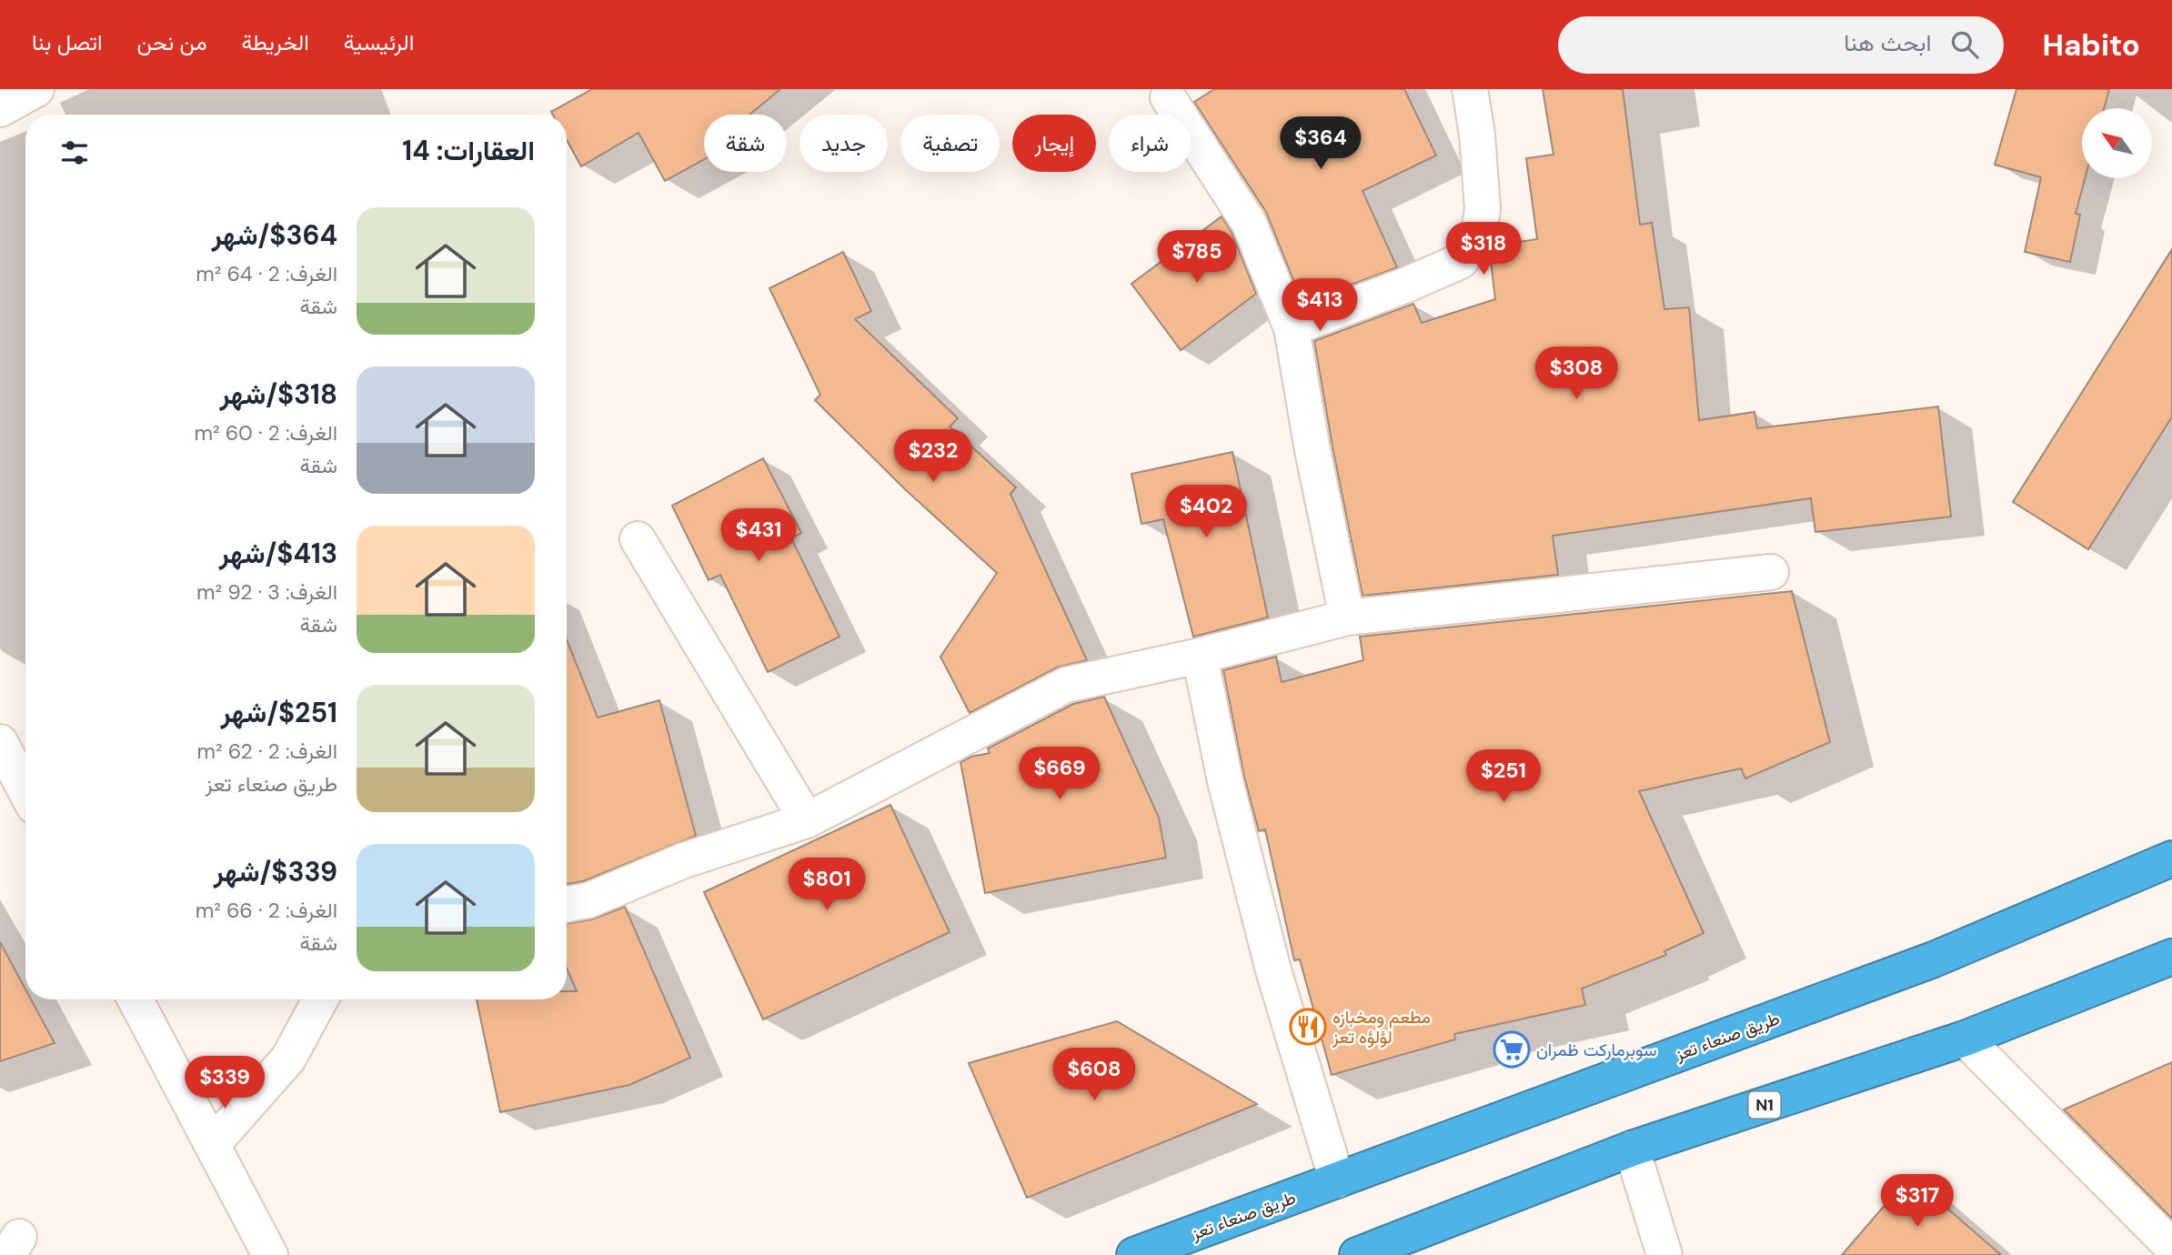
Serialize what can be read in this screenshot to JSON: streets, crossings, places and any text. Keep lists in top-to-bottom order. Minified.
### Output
{"streets":{"highway":["طريق صنعاء تعز","N1"]},"places":{"restaurant":["مطعم ومخبازه لؤلؤه تعز"],"supermarket":["سوبرماركت ظمران"]},"north":"top left","page":{"header":"Habito","search":"ابحث هنا","nav":["الرئيسية","الخريطة","من نحن","اتصل بنا"],"chip":["شراء","إيجار","تصفية","جديد","شقة"],"heading":"العقارات: 14","price":["$364","$318","$785","$413","$308","$232","$402","$431","$669","$251","$801","$608","$339","$317"],"list":[{"name":"$364/شهر","note":"الغرف: 2 · 64 m² · شقة"},{"name":"$318/شهر","note":"الغرف: 2 · 60 m² · شقة"},{"name":"$413/شهر","note":"الغرف: 3 · 92 m² · شقة"},{"name":"$251/شهر","note":"الغرف: 2 · 62 m² · طريق صنعاء تعز"},{"name":"$339/شهر","note":"الغرف: 2 · 66 m² · شقة"}]}}
